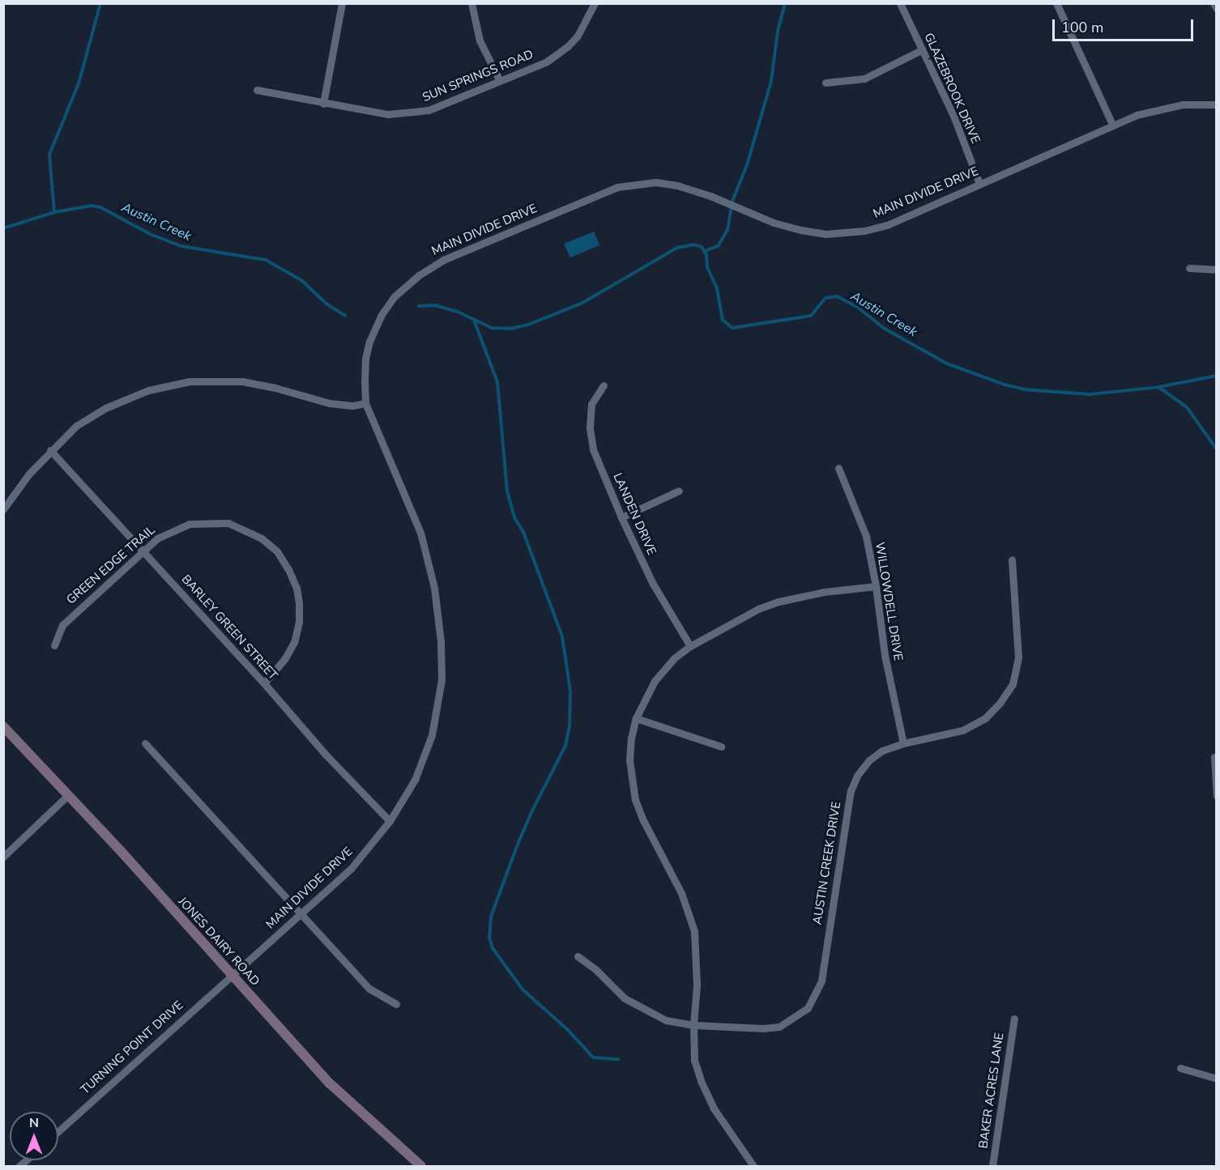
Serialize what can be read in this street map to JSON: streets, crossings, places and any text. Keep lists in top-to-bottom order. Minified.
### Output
{"streets":{"street":["SUN SPRINGS ROAD","GLAZEBROOK DRIVE","MAIN DIVIDE DRIVE","LANDEN DRIVE","GREEN EDGE TRAIL","WILLOWDELL DRIVE","BARLEY GREEN STREET","AUSTIN CREEK DRIVE","JONES DAIRY ROAD","TURNING POINT DRIVE","BAKER ACRES LANE"]},"crossings":[["GLAZEBROOK DRIVE","MAIN DIVIDE DRIVE"],["MAIN DIVIDE DRIVE","BARLEY GREEN STREET"],["MAIN DIVIDE DRIVE","JONES DAIRY ROAD"],["MAIN DIVIDE DRIVE","TURNING POINT DRIVE"],["GREEN EDGE TRAIL","BARLEY GREEN STREET"],["WILLOWDELL DRIVE","AUSTIN CREEK DRIVE"],["JONES DAIRY ROAD","TURNING POINT DRIVE"]],"water":["Austin Creek"],"scale_bar":"100 m","north":"top"}
